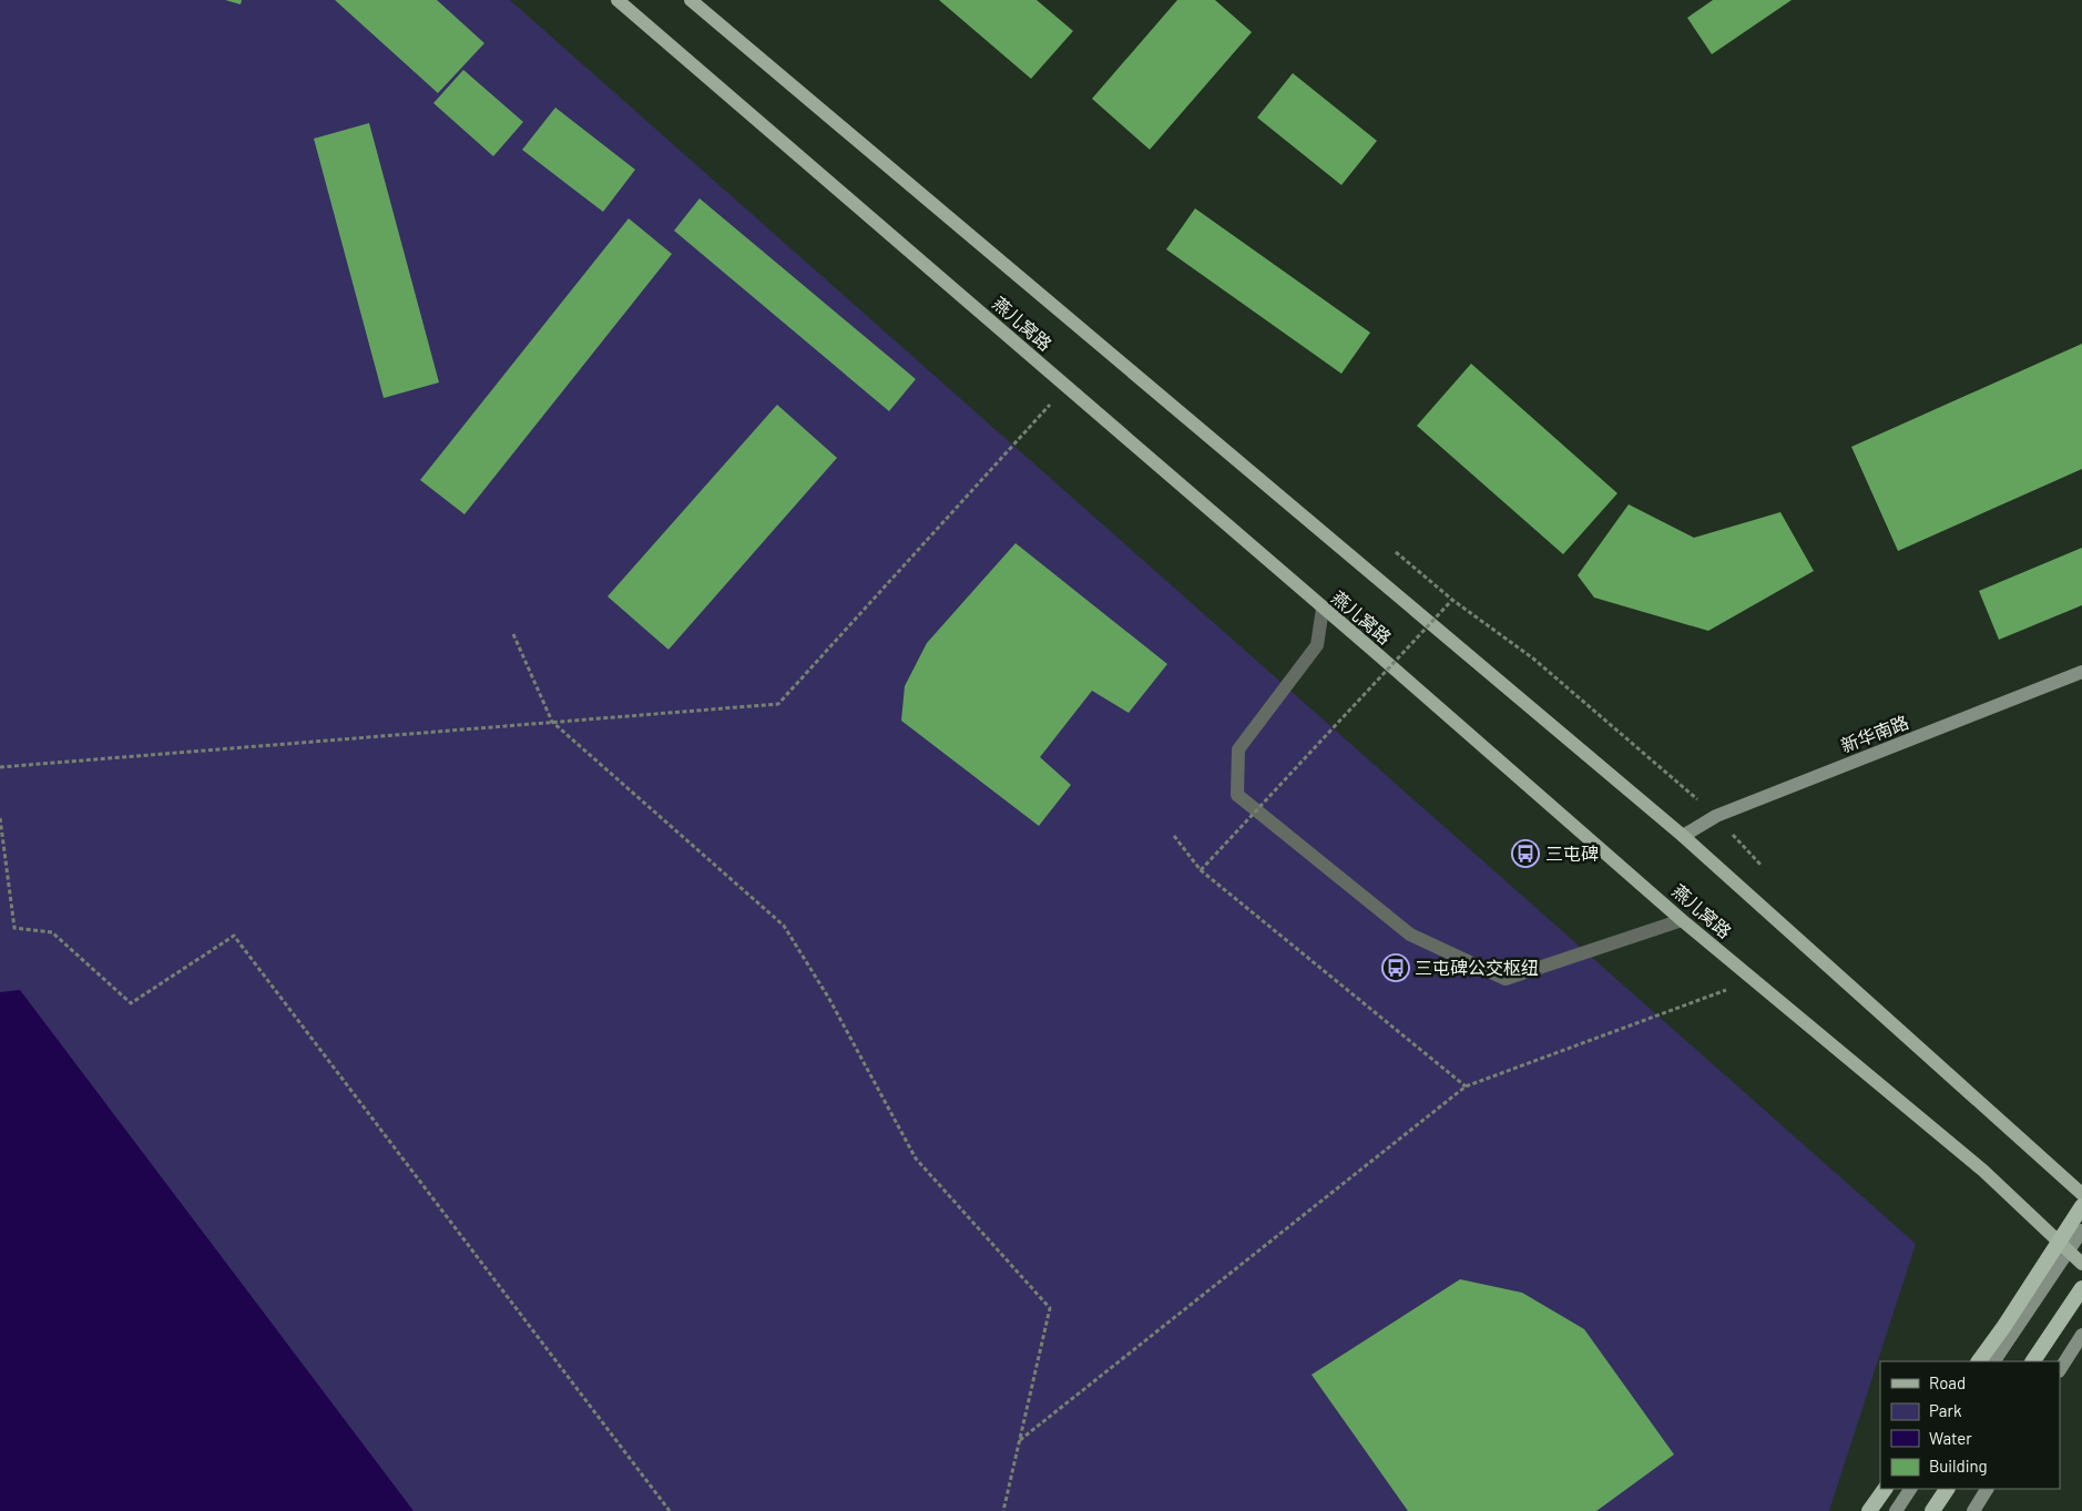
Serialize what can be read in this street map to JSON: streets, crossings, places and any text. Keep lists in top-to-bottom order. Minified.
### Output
{"streets":{"main road":["燕儿窝路","新华南路"]},"crossings":[["燕儿窝路","新华南路"]],"places":{"bus stop":["三屯碑","三屯碑公交枢纽"]},"legend":["Road","Park","Water","Building"]}
